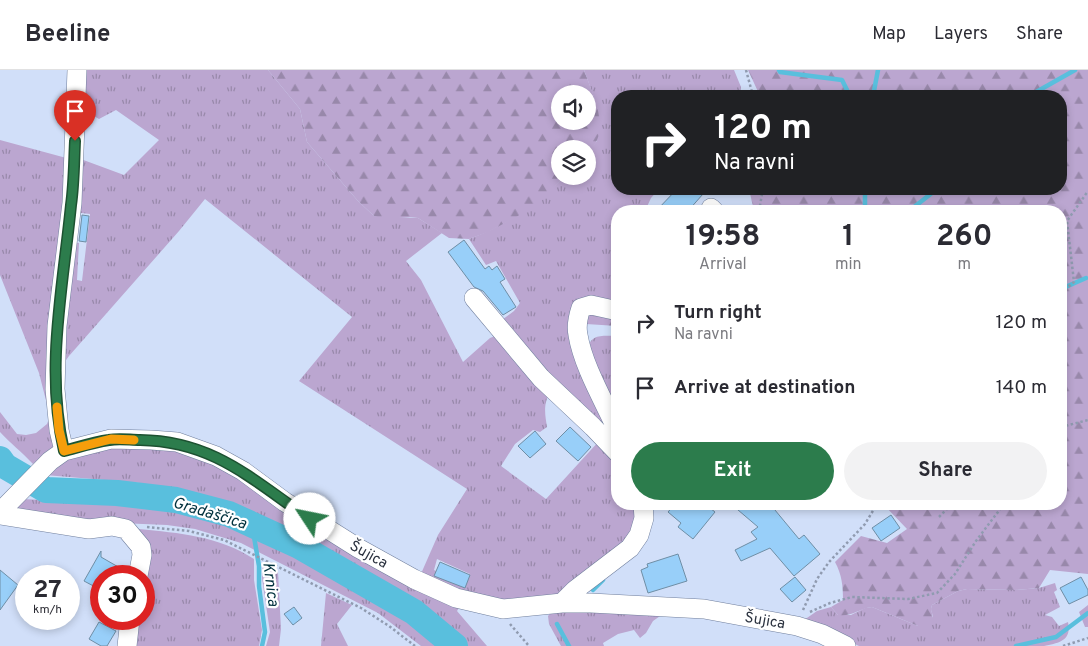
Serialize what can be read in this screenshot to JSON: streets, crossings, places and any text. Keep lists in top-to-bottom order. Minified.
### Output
{"streets":{"street":["Šujica"]},"water":["Gradaščica","Krnica"],"page":{"header":"Beeline","nav":["Map","Layers","Share"],"turn":["120 m","Na ravni"],"eta":["19:58","Arrival","1","min","260","m"],"list":[{"name":"Turn right","note":"Na ravni","value":"120 m"},{"name":"Arrive at destination","value":"140 m"}],"buttons":["Exit","Share"],"speed":"27 km/h","limit":"30"}}
